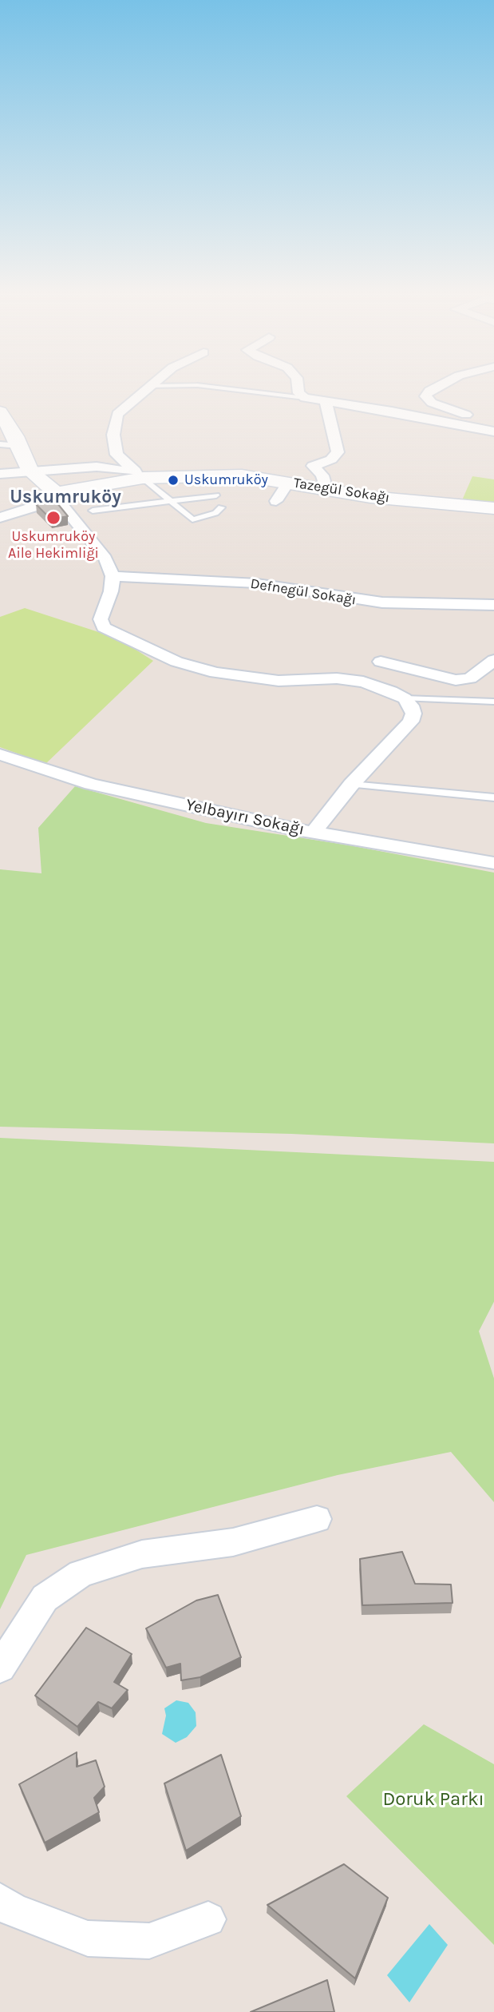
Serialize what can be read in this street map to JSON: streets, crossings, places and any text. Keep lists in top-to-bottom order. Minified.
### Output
{"streets":{"street":["Tazegül Sokağı","Defnegül Sokağı","Yelbayırı Sokağı"]},"districts":["Uskumruköy"],"parks":["Doruk Parkı"],"places":["Uskumruköy","Uskumruköy Aile Hekimliği"]}
